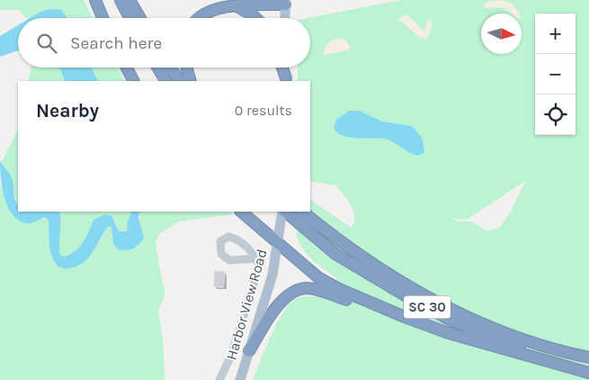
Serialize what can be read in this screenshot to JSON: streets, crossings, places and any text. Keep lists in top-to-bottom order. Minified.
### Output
{"streets":{"highway":["SC 30"],"main road":["Harbor View Road"]},"north":"right","page":{"map_buttons":["+","−"],"search":"Search here","heading":["Nearby","0 results"]}}
